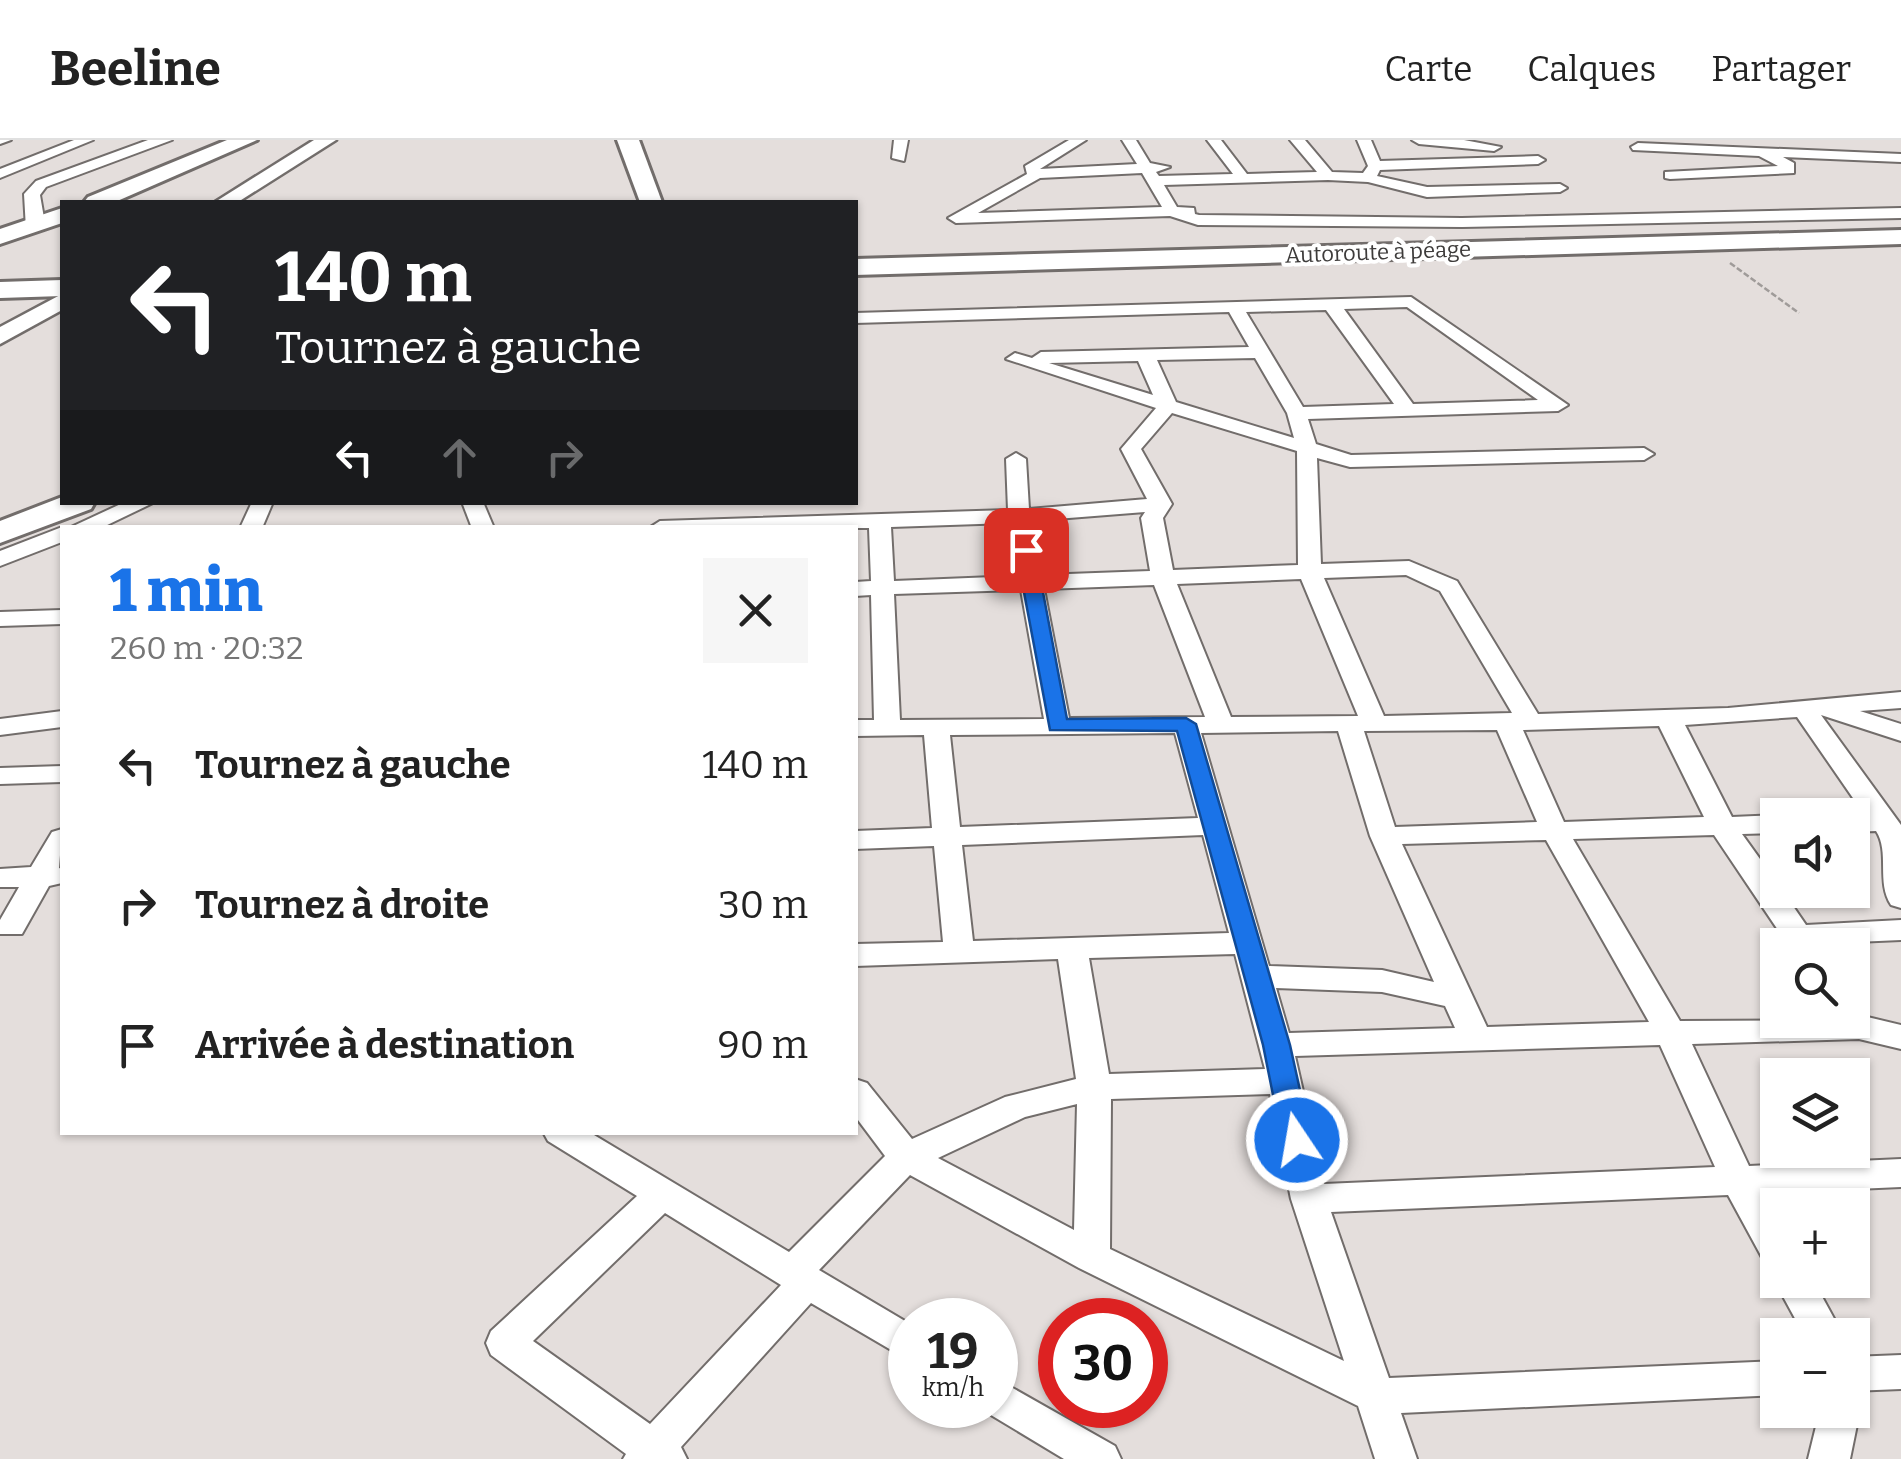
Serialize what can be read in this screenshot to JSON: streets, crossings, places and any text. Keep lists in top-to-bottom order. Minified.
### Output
{"streets":{"highway":["Autoroute à péage"]},"page":{"header":"Beeline","nav":["Carte","Calques","Partager"],"turn":["140 m","Tournez à gauche"],"heading":["1 min","260 m · 20:32"],"list":[{"name":"Tournez à gauche","value":"140 m"},{"name":"Tournez à droite","value":"30 m"},{"name":"Arrivée à destination","value":"90 m"}],"map_buttons":["+","−"],"speed":"19 km/h","limit":"30"}}
